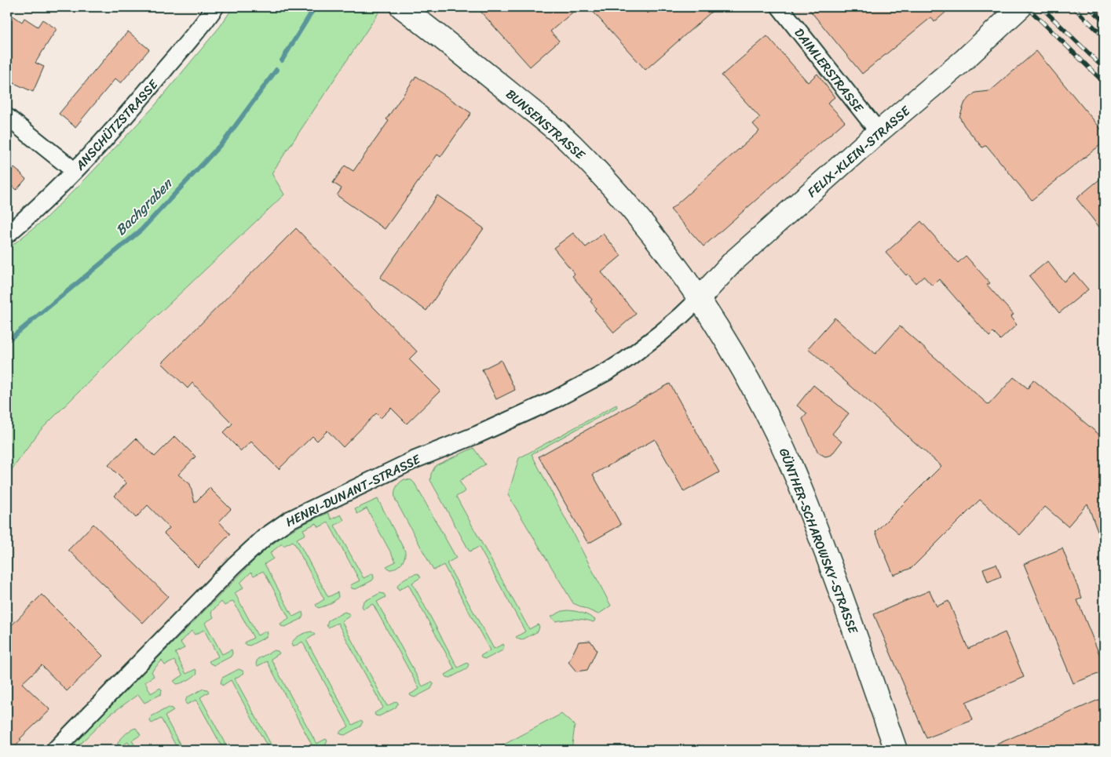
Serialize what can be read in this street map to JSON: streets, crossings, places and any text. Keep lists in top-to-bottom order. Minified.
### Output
{"streets":{"street":["DAIMLERSTRASSE","BUNSENSTRASSE","ANSCHÜTZSTRASSE","FELIX-KLEIN-STRASSE","HENRI-DUNANT-STRASSE","GÜNTHER-SCHAROWSKY-STRASSE"]},"crossings":[["DAIMLERSTRASSE","FELIX-KLEIN-STRASSE"],["BUNSENSTRASSE","FELIX-KLEIN-STRASSE"],["BUNSENSTRASSE","HENRI-DUNANT-STRASSE"],["BUNSENSTRASSE","GÜNTHER-SCHAROWSKY-STRASSE"],["FELIX-KLEIN-STRASSE","HENRI-DUNANT-STRASSE"],["FELIX-KLEIN-STRASSE","GÜNTHER-SCHAROWSKY-STRASSE"],["HENRI-DUNANT-STRASSE","GÜNTHER-SCHAROWSKY-STRASSE"]],"water":["Bachgraben"]}
